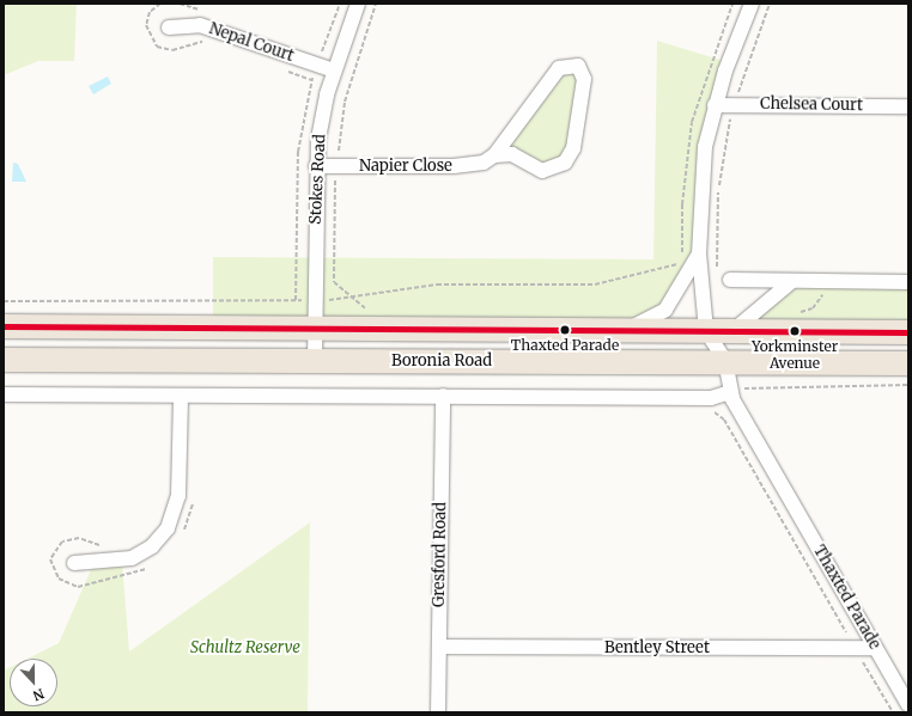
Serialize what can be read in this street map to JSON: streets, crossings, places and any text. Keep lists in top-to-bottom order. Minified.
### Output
{"streets":{"main road":["Boronia Road"],"street":["Nepal Court","Chelsea Court","Napier Close","Stokes Road","Gresford Road","Thaxted Parade","Bentley Street"]},"crossings":[["Nepal Court","Stokes Road"],["Napier Close","Stokes Road"],["Stokes Road","Boronia Road"],["Boronia Road","Thaxted Parade"],["Gresford Road","Bentley Street"],["Thaxted Parade","Bentley Street"]],"parks":["Schultz Reserve"],"places":["Thaxted Parade","Yorkminster Avenue"],"north":"bottom"}
